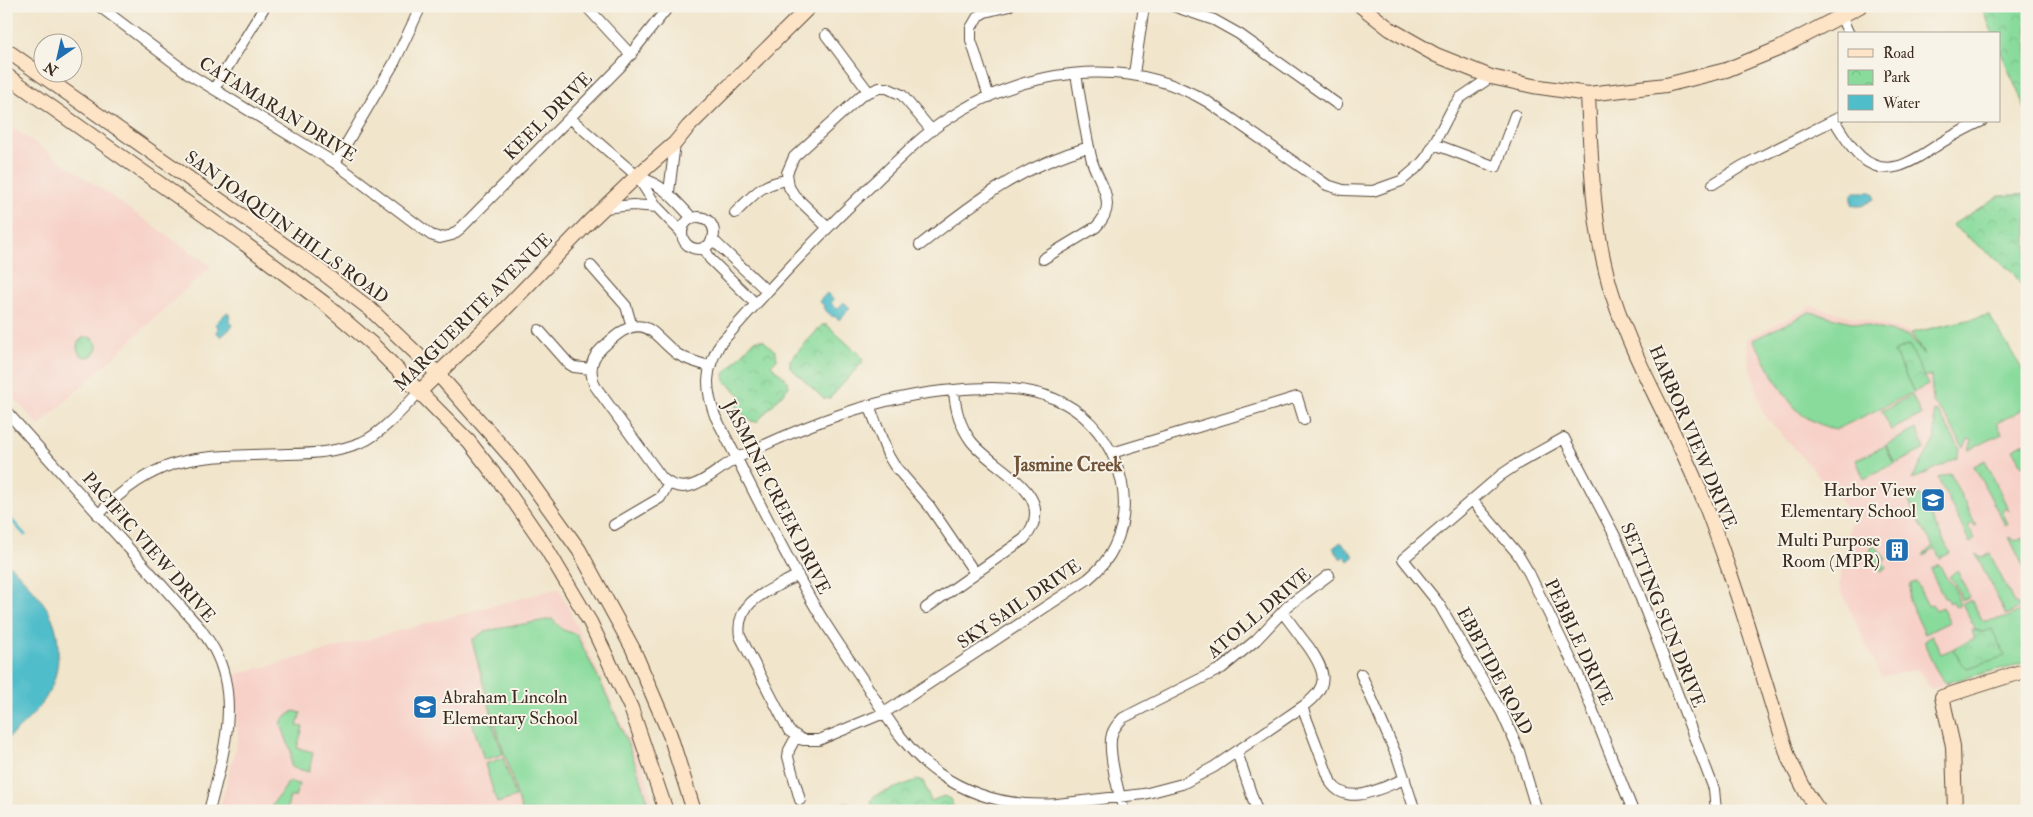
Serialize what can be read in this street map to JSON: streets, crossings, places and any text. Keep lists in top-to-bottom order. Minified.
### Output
{"streets":{"main road":["SAN JOAQUIN HILLS ROAD","MARGUERITE AVENUE","HARBOR VIEW DRIVE"],"street":["CATAMARAN DRIVE","KEEL DRIVE","JASMINE CREEK DRIVE","PACIFIC VIEW DRIVE","SKY SAIL DRIVE","ATOLL DRIVE","SETTING SUN DRIVE","PEBBLE DRIVE","EBBTIDE ROAD"]},"crossings":[["CATAMARAN DRIVE","KEEL DRIVE"],["SAN JOAQUIN HILLS ROAD","MARGUERITE AVENUE"],["MARGUERITE AVENUE","PACIFIC VIEW DRIVE"],["JASMINE CREEK DRIVE","SKY SAIL DRIVE"],["JASMINE CREEK DRIVE","ATOLL DRIVE"],["SETTING SUN DRIVE","PEBBLE DRIVE"],["SETTING SUN DRIVE","EBBTIDE ROAD"],["PEBBLE DRIVE","EBBTIDE ROAD"]],"districts":["Jasmine Creek"],"places":{"school or university":["Harbor View Elementary School","Abraham Lincoln Elementary School"],"building":["Multi Purpose Room (MPR)"]},"legend":["Road","Park","Water"],"north":"bottom left"}
